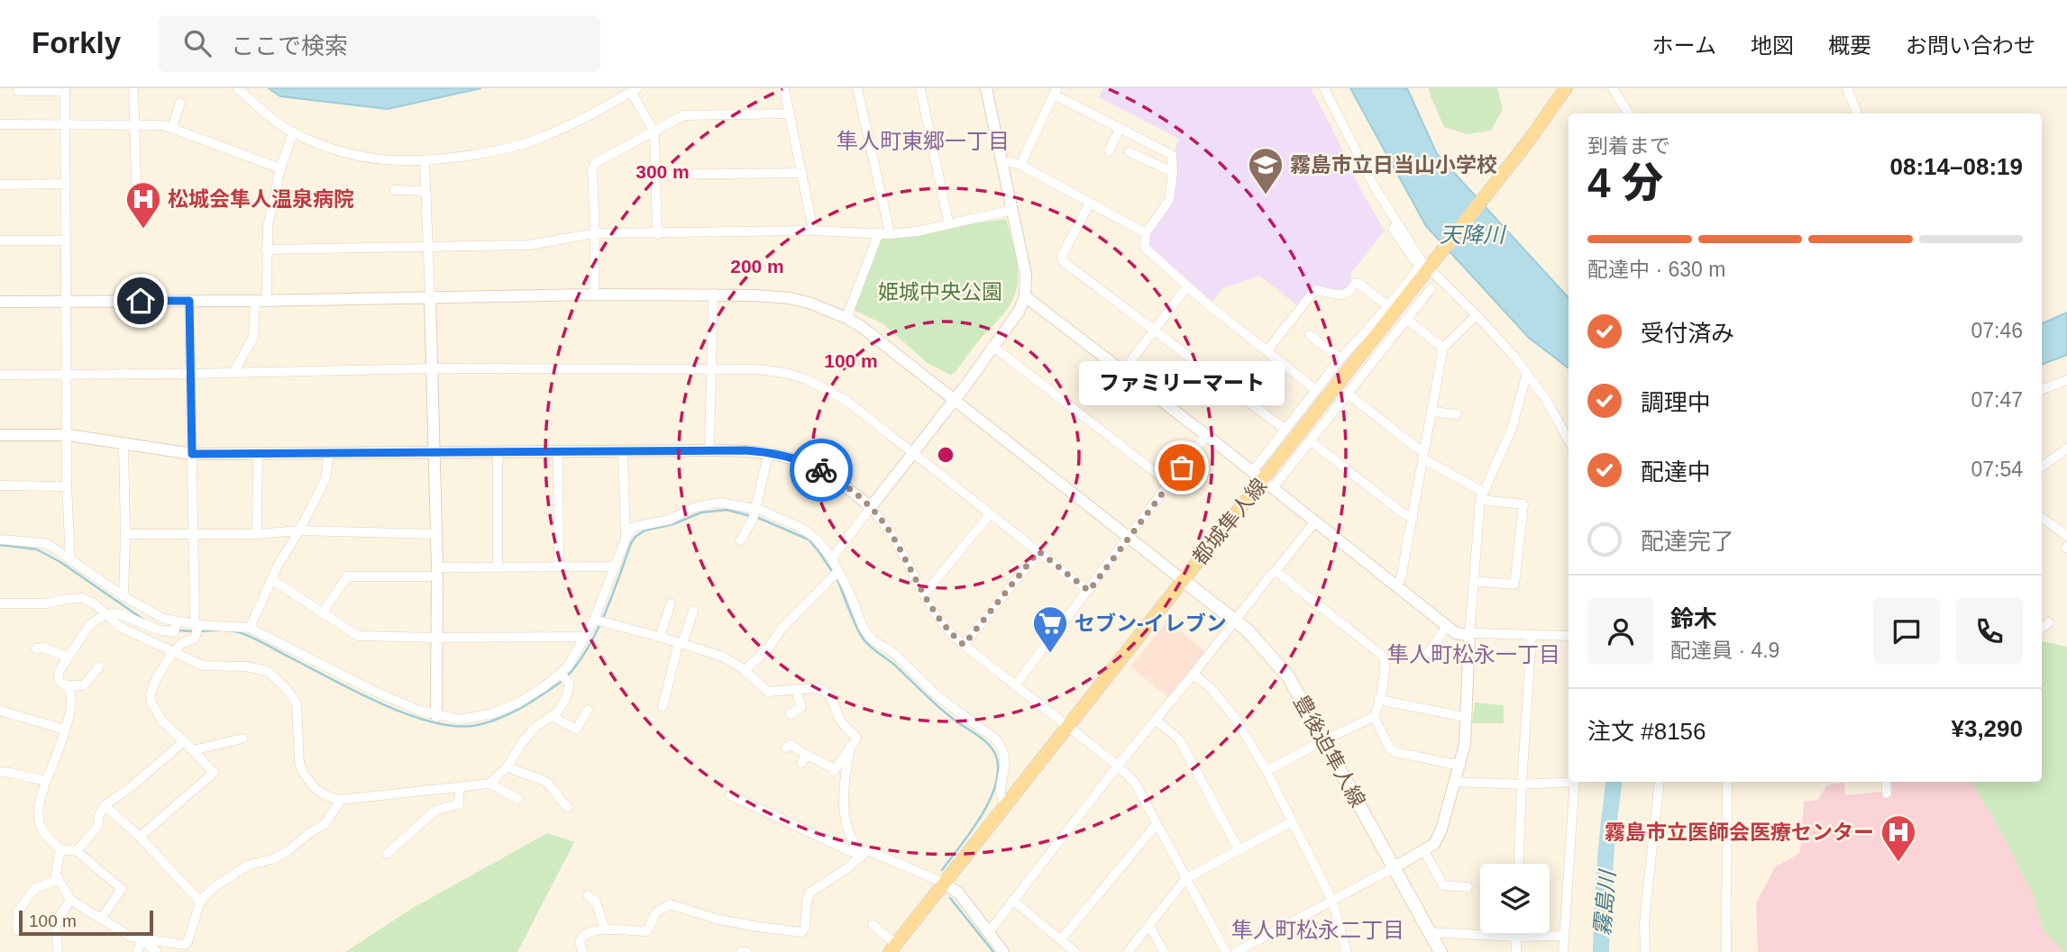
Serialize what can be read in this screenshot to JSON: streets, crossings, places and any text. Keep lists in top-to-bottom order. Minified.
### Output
{"streets":{"main road":["都城隼人線","豊後迫隼人線"]},"crossings":[["都城隼人線","豊後迫隼人線"]],"districts":["隼人町東郷一丁目","隼人町松永一丁目","隼人町松永二丁目"],"water":["天降川","霧島川"],"parks":["姫城中央公園"],"places":{"school or university":["霧島市立日当山小学校"],"hospital":["松城会隼人温泉病院","霧島市立医師会医療センター"],"other":["ファミリーマート"],"supermarket":["セブン-イレブン"]},"scale_bar":"100 m","page":{"header":"Forkly","search":"ここで検索","nav":["ホーム","地図","概要","お問い合わせ"],"heading":["4 分","到着まで","08:14–08:19"],"panel":["鈴木","配達員 · 4.9","注文 #8156","¥3,290"],"bar":"配達中 · 630 m","list":[["受付済み","07:46"],["調理中","07:47"],["配達中","07:54"],"配達完了"],"bubble":"ファミリーマート","scale":"100 m"},"rings":["300 m","200 m","100 m"]}
